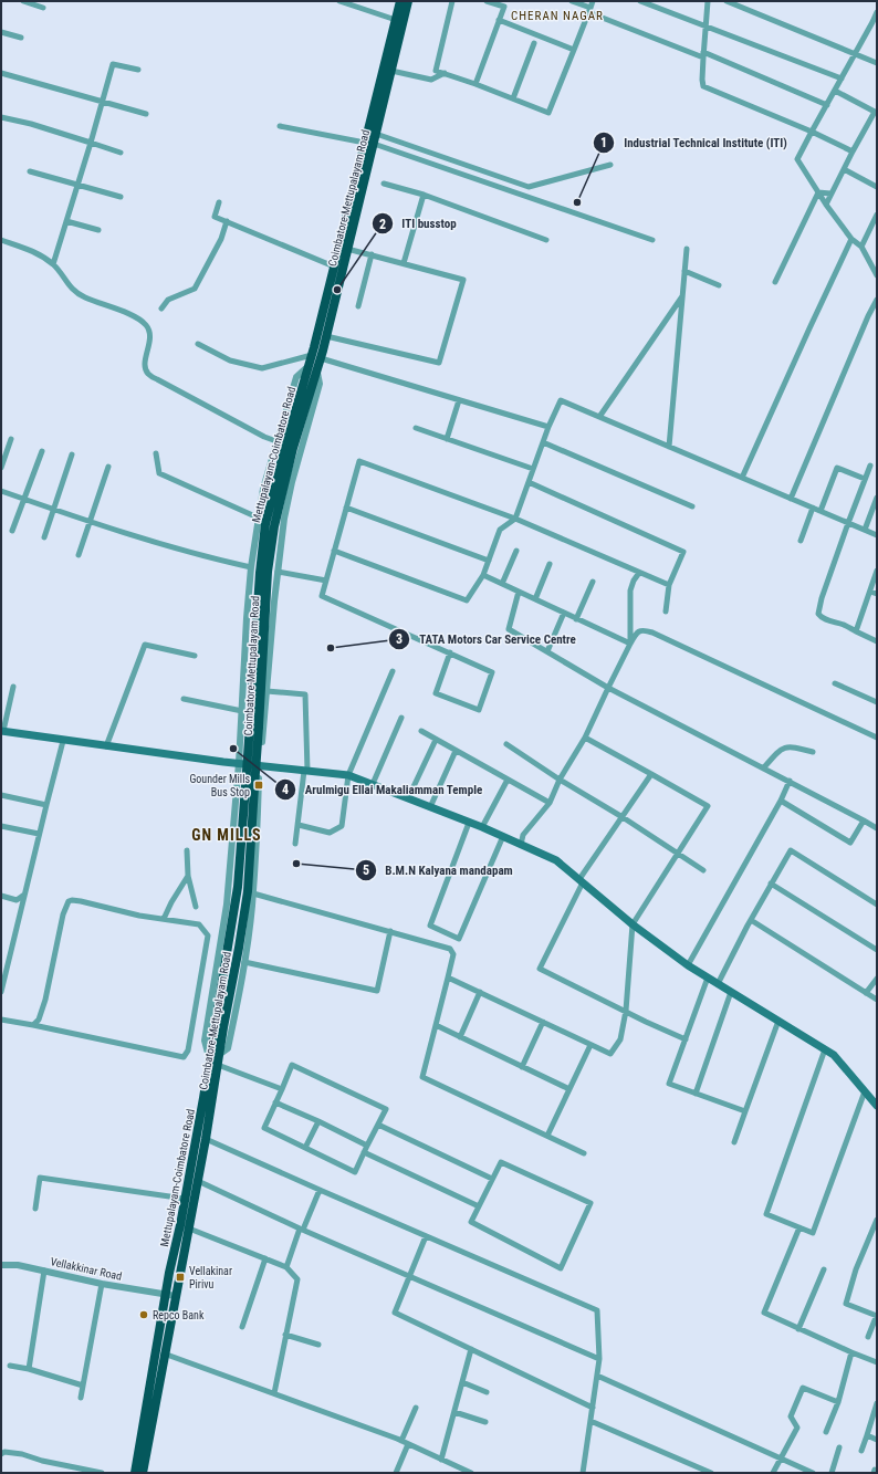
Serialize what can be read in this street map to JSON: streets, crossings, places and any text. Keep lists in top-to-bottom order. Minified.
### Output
{"streets":{"highway":["Coimbatore-Mettupalayam Road","Mettupalayam-Coimbatore Road"],"street":["Vellakkinar Road"]},"crossings":[["Coimbatore-Mettupalayam Road","Mettupalayam-Coimbatore Road"],["Coimbatore-Mettupalayam Road","Vellakkinar Road"],["Mettupalayam-Coimbatore Road","Vellakkinar Road"]],"districts":["CHERAN NAGAR","GN MILLS"],"places":{"other":["Industrial Technical Institute (ITI)","ITI busstop","TATA Motors Car Service Centre","Arulmigu Ellai Makaliamman Temple","B.M.N Kalyana mandapam","Repco Bank"],"transit":["Gounder Mills Bus Stop","Vellakinar Pirivu"]}}
